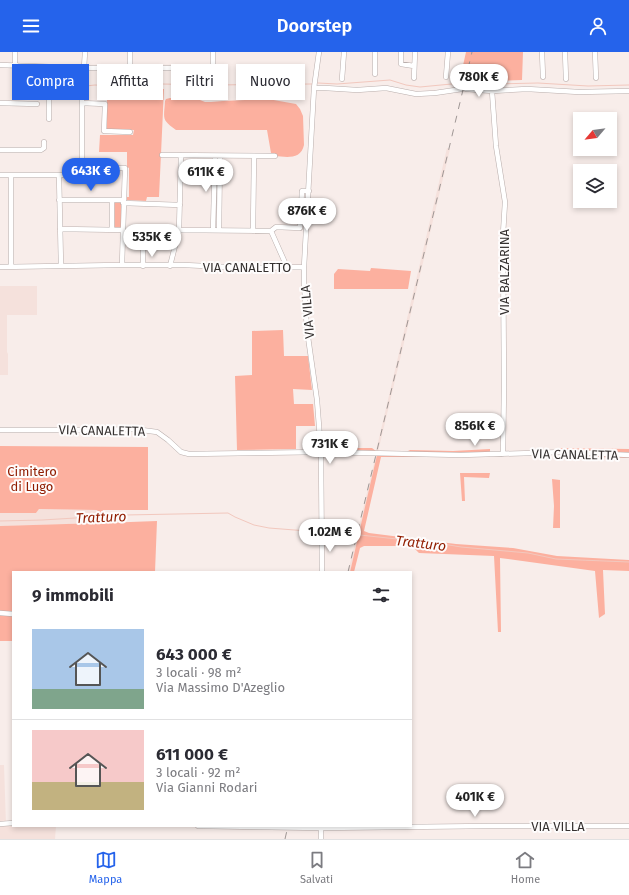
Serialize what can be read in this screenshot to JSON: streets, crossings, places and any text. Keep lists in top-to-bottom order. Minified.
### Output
{"streets":{"street":["VIA CANALETTO","VIA BALZARINA","VIA VILLA","VIA CANALETTA"]},"crossings":[["VIA CANALETTO","VIA VILLA"],["VIA BALZARINA","VIA CANALETTA"],["VIA VILLA","VIA CANALETTA"]],"water":["Tratturo"],"parks":["Cimitero di Lugo"],"north":"bottom left","page":{"header":"Doorstep","price":["780K €","643K €","611K €","876K €","535K €","856K €","731K €","1.02M €","401K €"],"chip":["Compra","Affitta","Filtri","Nuovo"],"heading":"9 immobili","list":[{"name":"643 000 €","note":"3 locali · 98 m² · Via Massimo D'Azeglio"},{"name":"611 000 €","note":"3 locali · 92 m² · Via Gianni Rodari"}],"tabs":["Mappa","Salvati","Home"]}}
